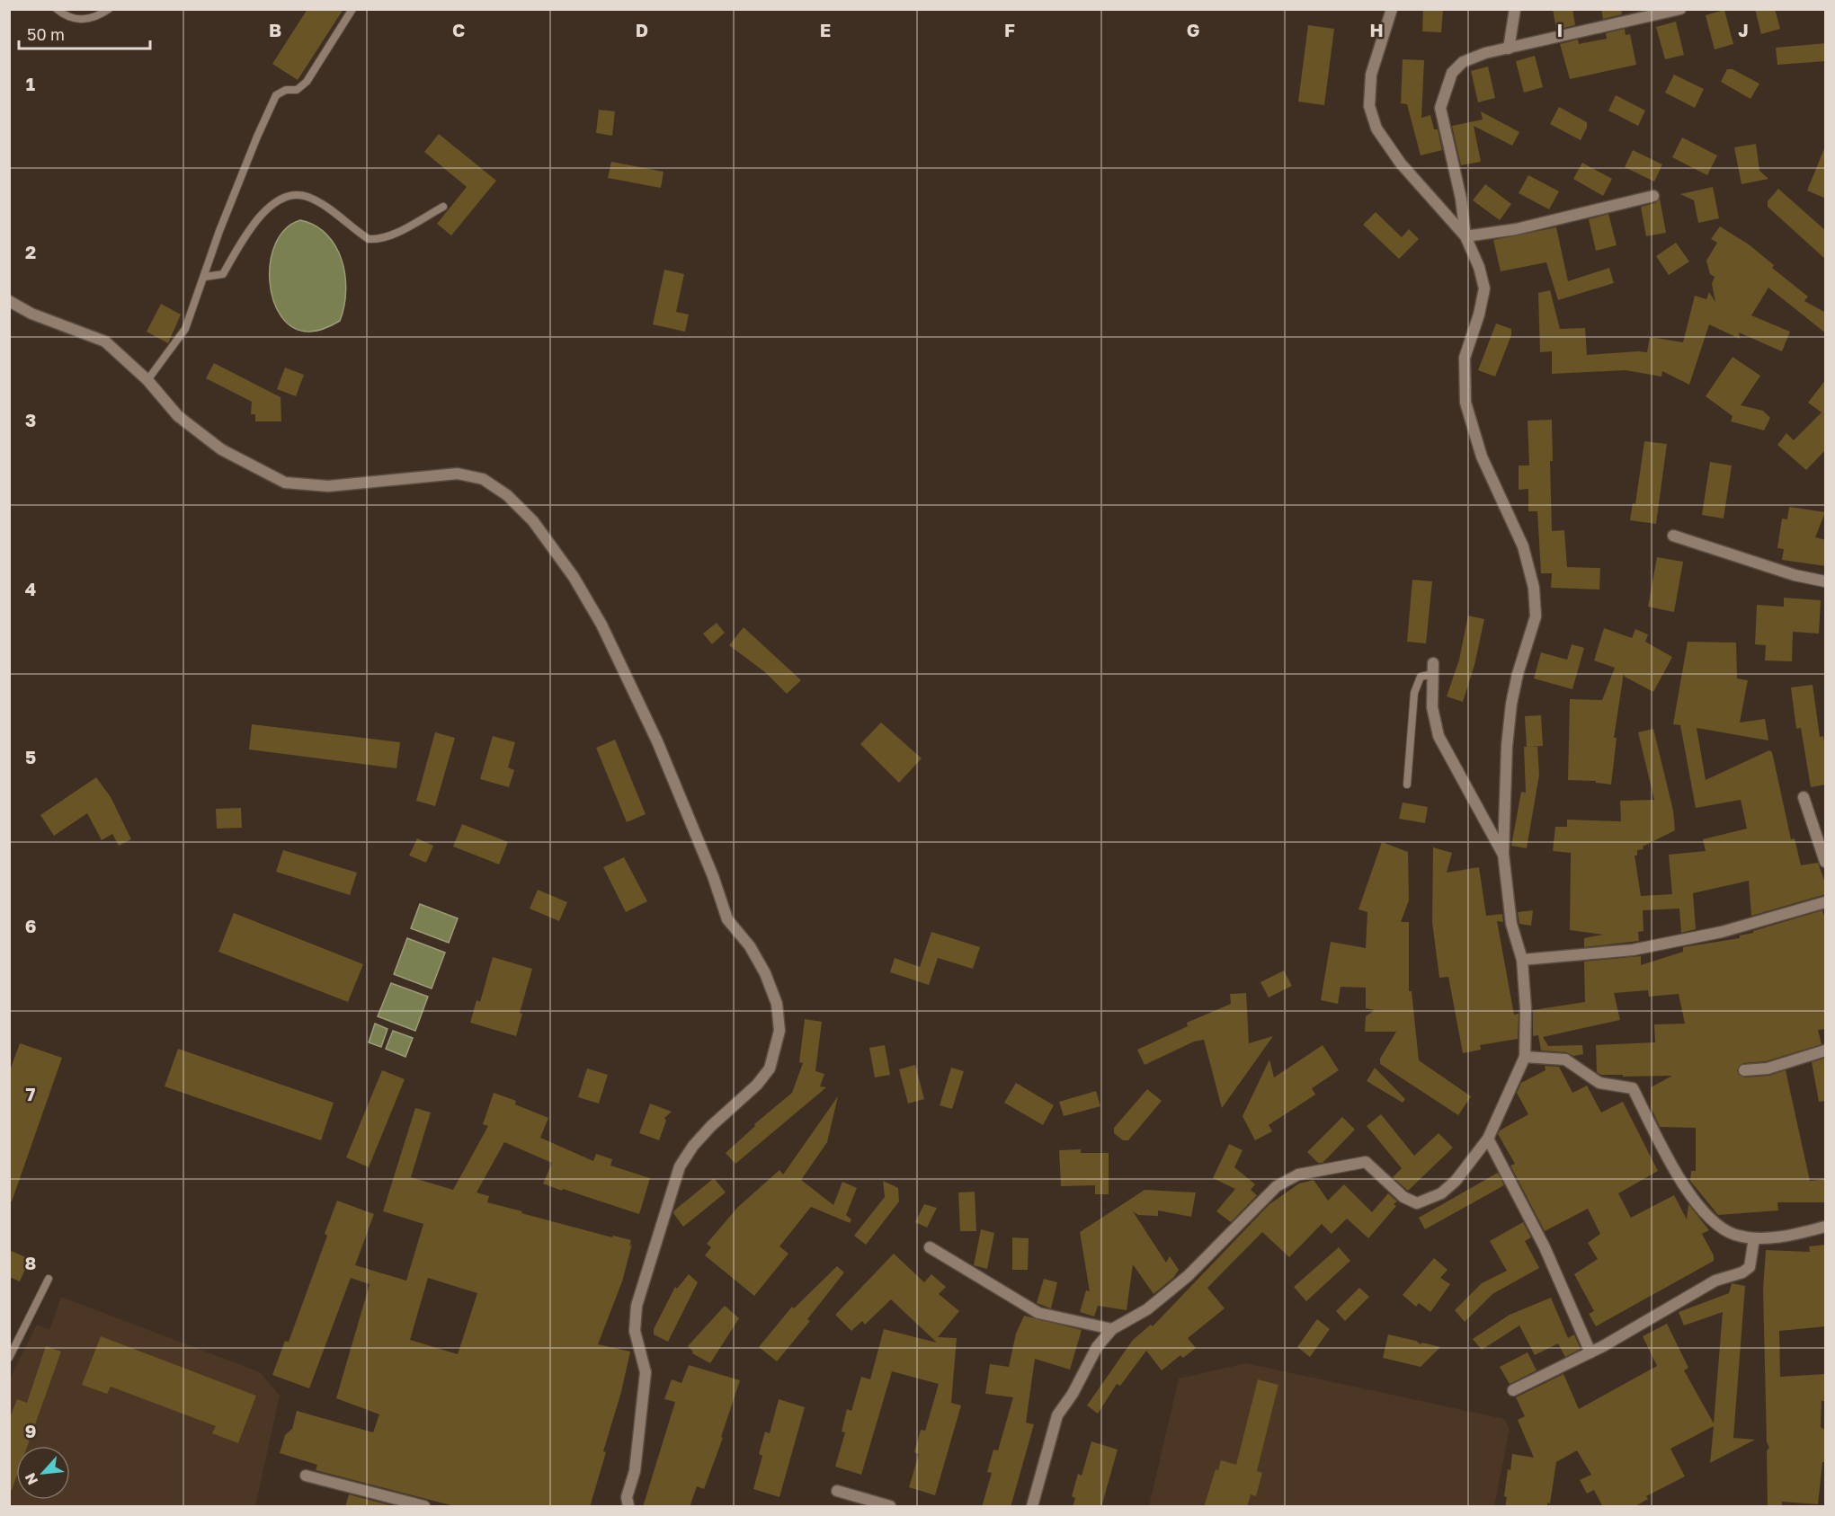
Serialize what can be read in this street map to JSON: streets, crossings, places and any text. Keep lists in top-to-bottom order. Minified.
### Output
{"scale_bar":"50 m","north":"bottom left","grid":{"columns":["B","C","D","E","F","G","H","I","J"],"rows":["1","2","3","4","5","6","7","8","9"]}}
